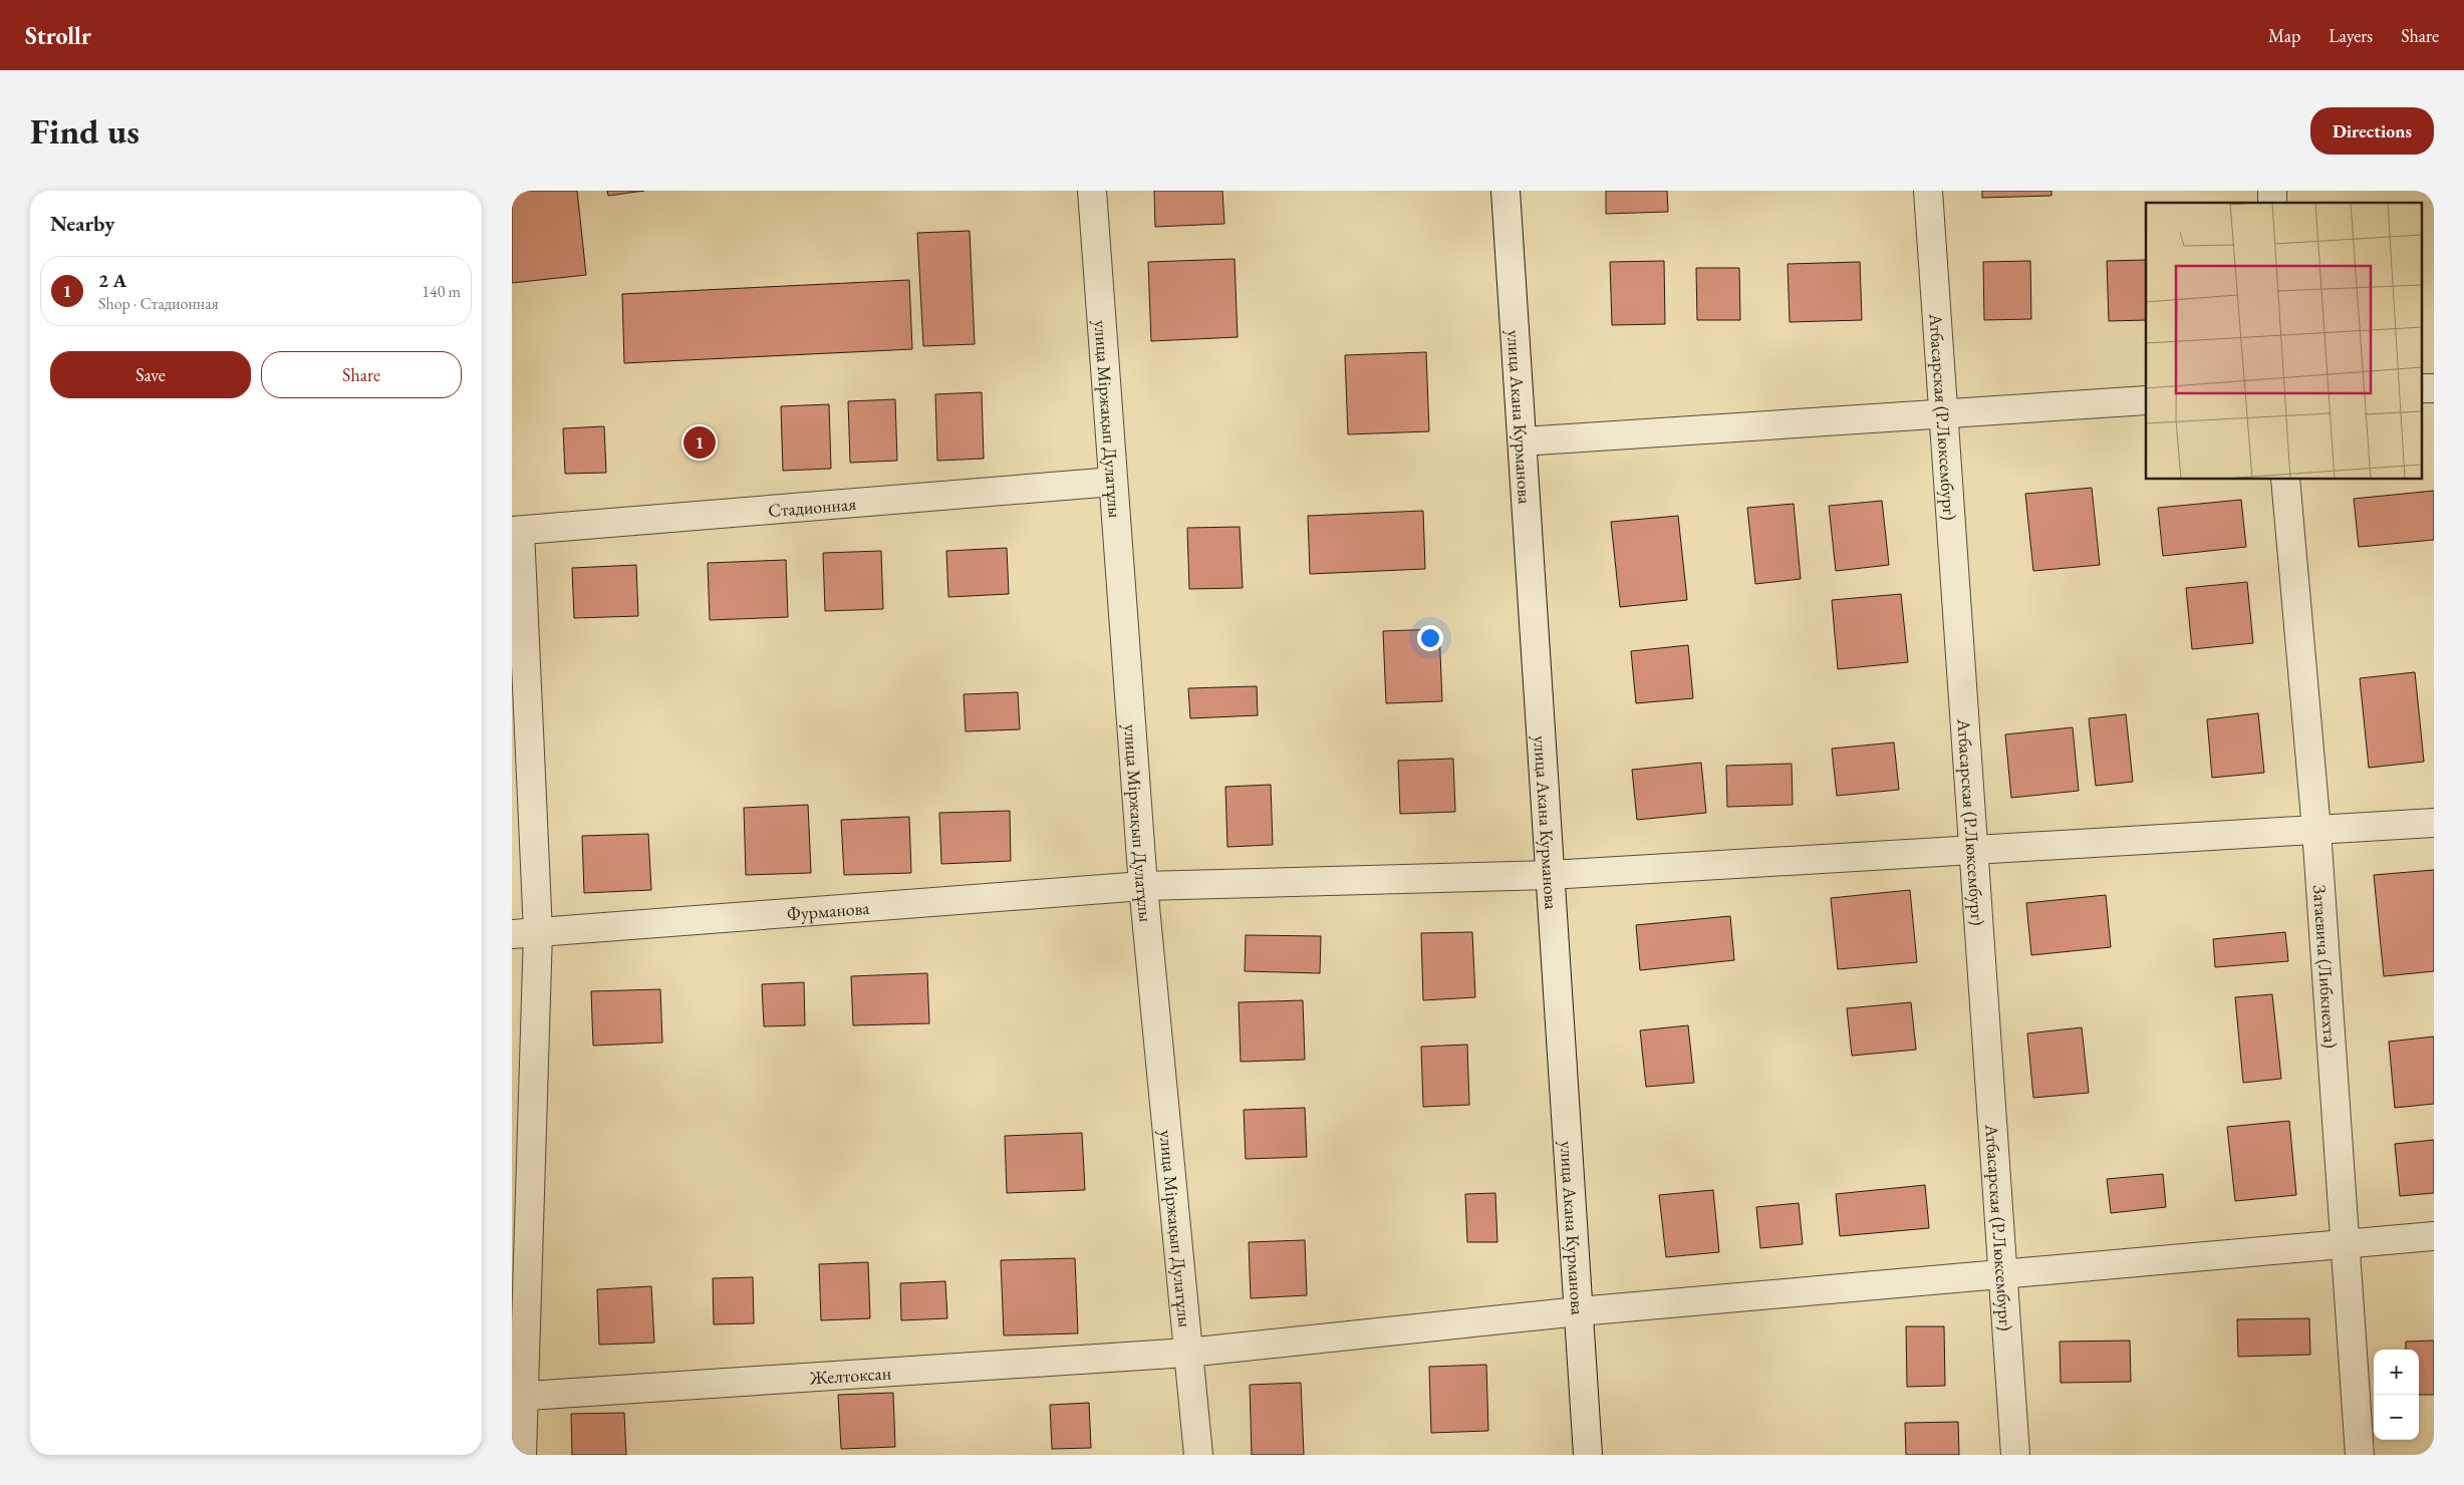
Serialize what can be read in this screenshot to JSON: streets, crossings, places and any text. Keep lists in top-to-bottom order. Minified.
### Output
{"streets":{"street":["улица Акана Курманова","Атбасарская (Р.Люксембург)","улица Міржақып Дулатұлы","Стадионная","Фурманова","Затаевича (Либкнехта)","Желтоксан"]},"crossings":[["улица Акана Курманова","Фурманова"],["улица Акана Курманова","Желтоксан"],["Атбасарская (Р.Люксембург)","Фурманова"],["Атбасарская (Р.Люксембург)","Желтоксан"],["улица Міржақып Дулатұлы","Стадионная"],["улица Міржақып Дулатұлы","Фурманова"],["улица Міржақып Дулатұлы","Желтоксан"],["Фурманова","Затаевича (Либкнехта)"],["Затаевича (Либкнехта)","Желтоксан"]],"page":{"header":"Strollr","nav":["Map","Layers","Share"],"buttons":["Directions",["Save","Share"]],"title":"Find us","heading":"Nearby","list":[{"mark":"1","name":"2 А","note":"Shop · Стадионная","value":"140 m"}],"pins":"1","map_buttons":["+","−"]}}
